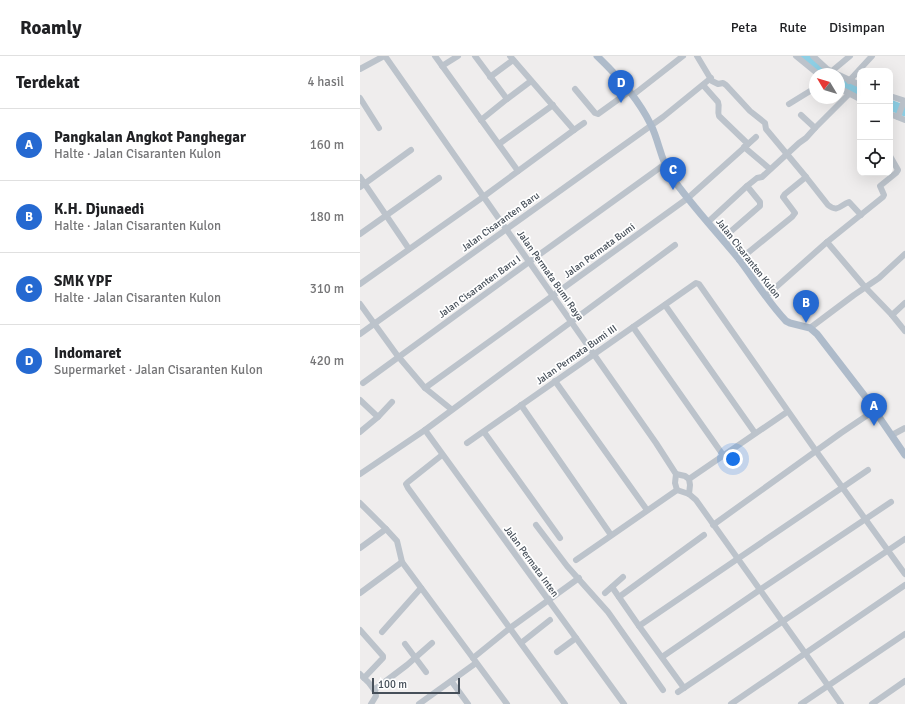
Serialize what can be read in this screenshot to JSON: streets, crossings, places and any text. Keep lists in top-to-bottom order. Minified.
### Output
{"streets":{"main road":["Jalan Cisaranten Kulon"],"street":["Jalan Cisaranten Baru","Jalan Permata Bumi","Jalan Permata Bumi Raya","Jalan Cisaranten Baru I","Jalan Permata Bumi III","Jalan Permata Inten"]},"crossings":[["Jalan Cisaranten Baru","Jalan Cisaranten Kulon"],["Jalan Cisaranten Baru","Jalan Permata Bumi Raya"],["Jalan Permata Bumi","Jalan Cisaranten Kulon"],["Jalan Permata Bumi","Jalan Permata Bumi Raya"],["Jalan Cisaranten Kulon","Jalan Cisaranten Baru I"],["Jalan Permata Bumi Raya","Jalan Cisaranten Baru I"],["Jalan Permata Bumi Raya","Jalan Permata Bumi III"]],"scale_bar":"100 m","north":"top left","page":{"header":"Roamly","nav":["Peta","Rute","Disimpan"],"heading":["Terdekat","4 hasil"],"map_buttons":["+","−"],"pins":["D","C","B","A"],"list":[{"mark":"A","name":"Pangkalan Angkot Panghegar","note":"Halte · Jalan Cisaranten Kulon","value":"160 m"},{"mark":"B","name":"K.H. Djunaedi","note":"Halte · Jalan Cisaranten Kulon","value":"180 m"},{"mark":"C","name":"SMK YPF","note":"Halte · Jalan Cisaranten Kulon","value":"310 m"},{"mark":"D","name":"Indomaret","note":"Supermarket · Jalan Cisaranten Kulon","value":"420 m"}],"scale":"100 m"}}
